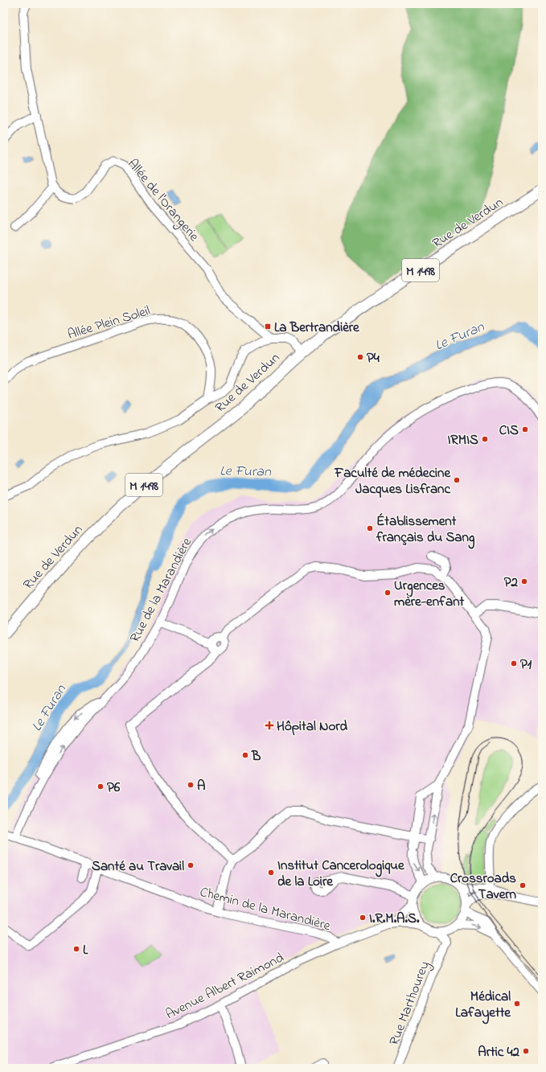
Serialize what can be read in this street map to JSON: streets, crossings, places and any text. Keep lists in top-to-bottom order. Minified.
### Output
{"streets":{"main road":["Rue de Verdun","M 1498"],"street":["Allée de l'Orangerie","Allée Plein Soleil","Rue de la Marandière","Chemin de la Marandière","Avenue Albert Raimond","Rue Marthourey"]},"crossings":[["Rue de la Marandière","Chemin de la Marandière"],["Chemin de la Marandière","Avenue Albert Raimond"],["Avenue Albert Raimond","Rue Marthourey"]],"one_way":["Rue de la Marandière"],"water":["Le Furan"],"places":{"transit":["La Bertrandière"],"other":["P4","CIS","IRMIS","Faculté de médecine Jacques Lisfranc","Établissement français du Sang","P2","Urgences mère-enfant","P1","B","A","P6","Santé au Travail","Institut Cancerologique de la Loire","Crossroads Tavern","I.R.M.A.S.","L","Médical Lafayette","Artic 42"],"health":["Hôpital Nord"]}}
